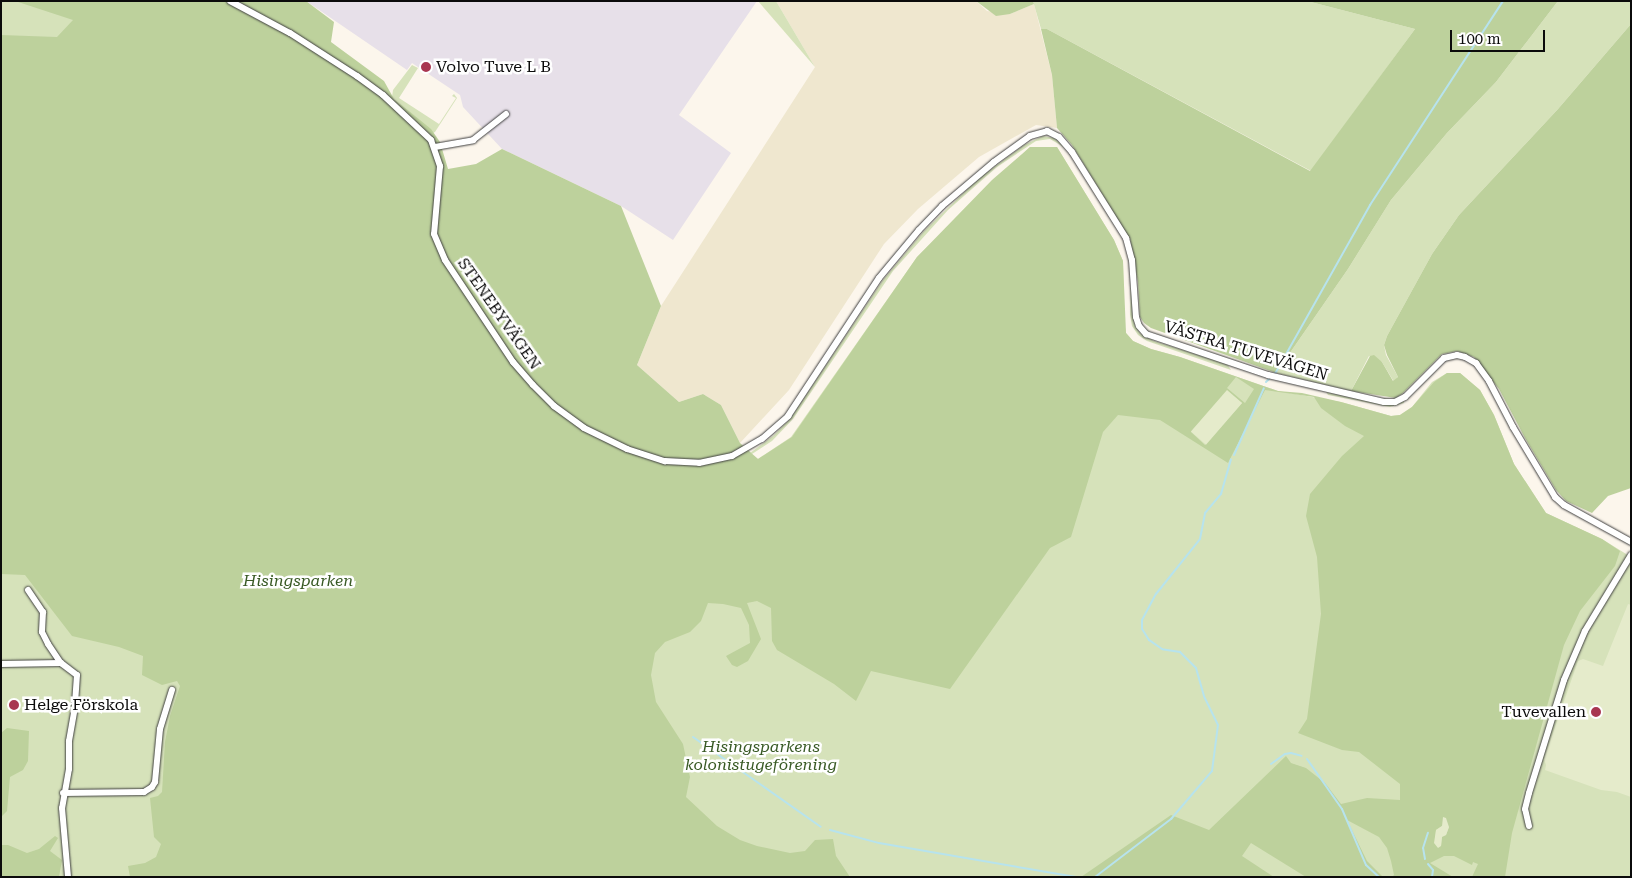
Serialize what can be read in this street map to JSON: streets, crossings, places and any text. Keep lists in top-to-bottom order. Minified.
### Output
{"streets":{"street":["STENEBYVÄGEN","VÄSTRA TUVEVÄGEN"]},"crossings":[["STENEBYVÄGEN","VÄSTRA TUVEVÄGEN"]],"parks":["Hisingsparken","Hisingsparkens kolonistugeförening"],"places":["Volvo Tuve L B","Helge Förskola","Tuvevallen"],"scale_bar":"100 m"}
